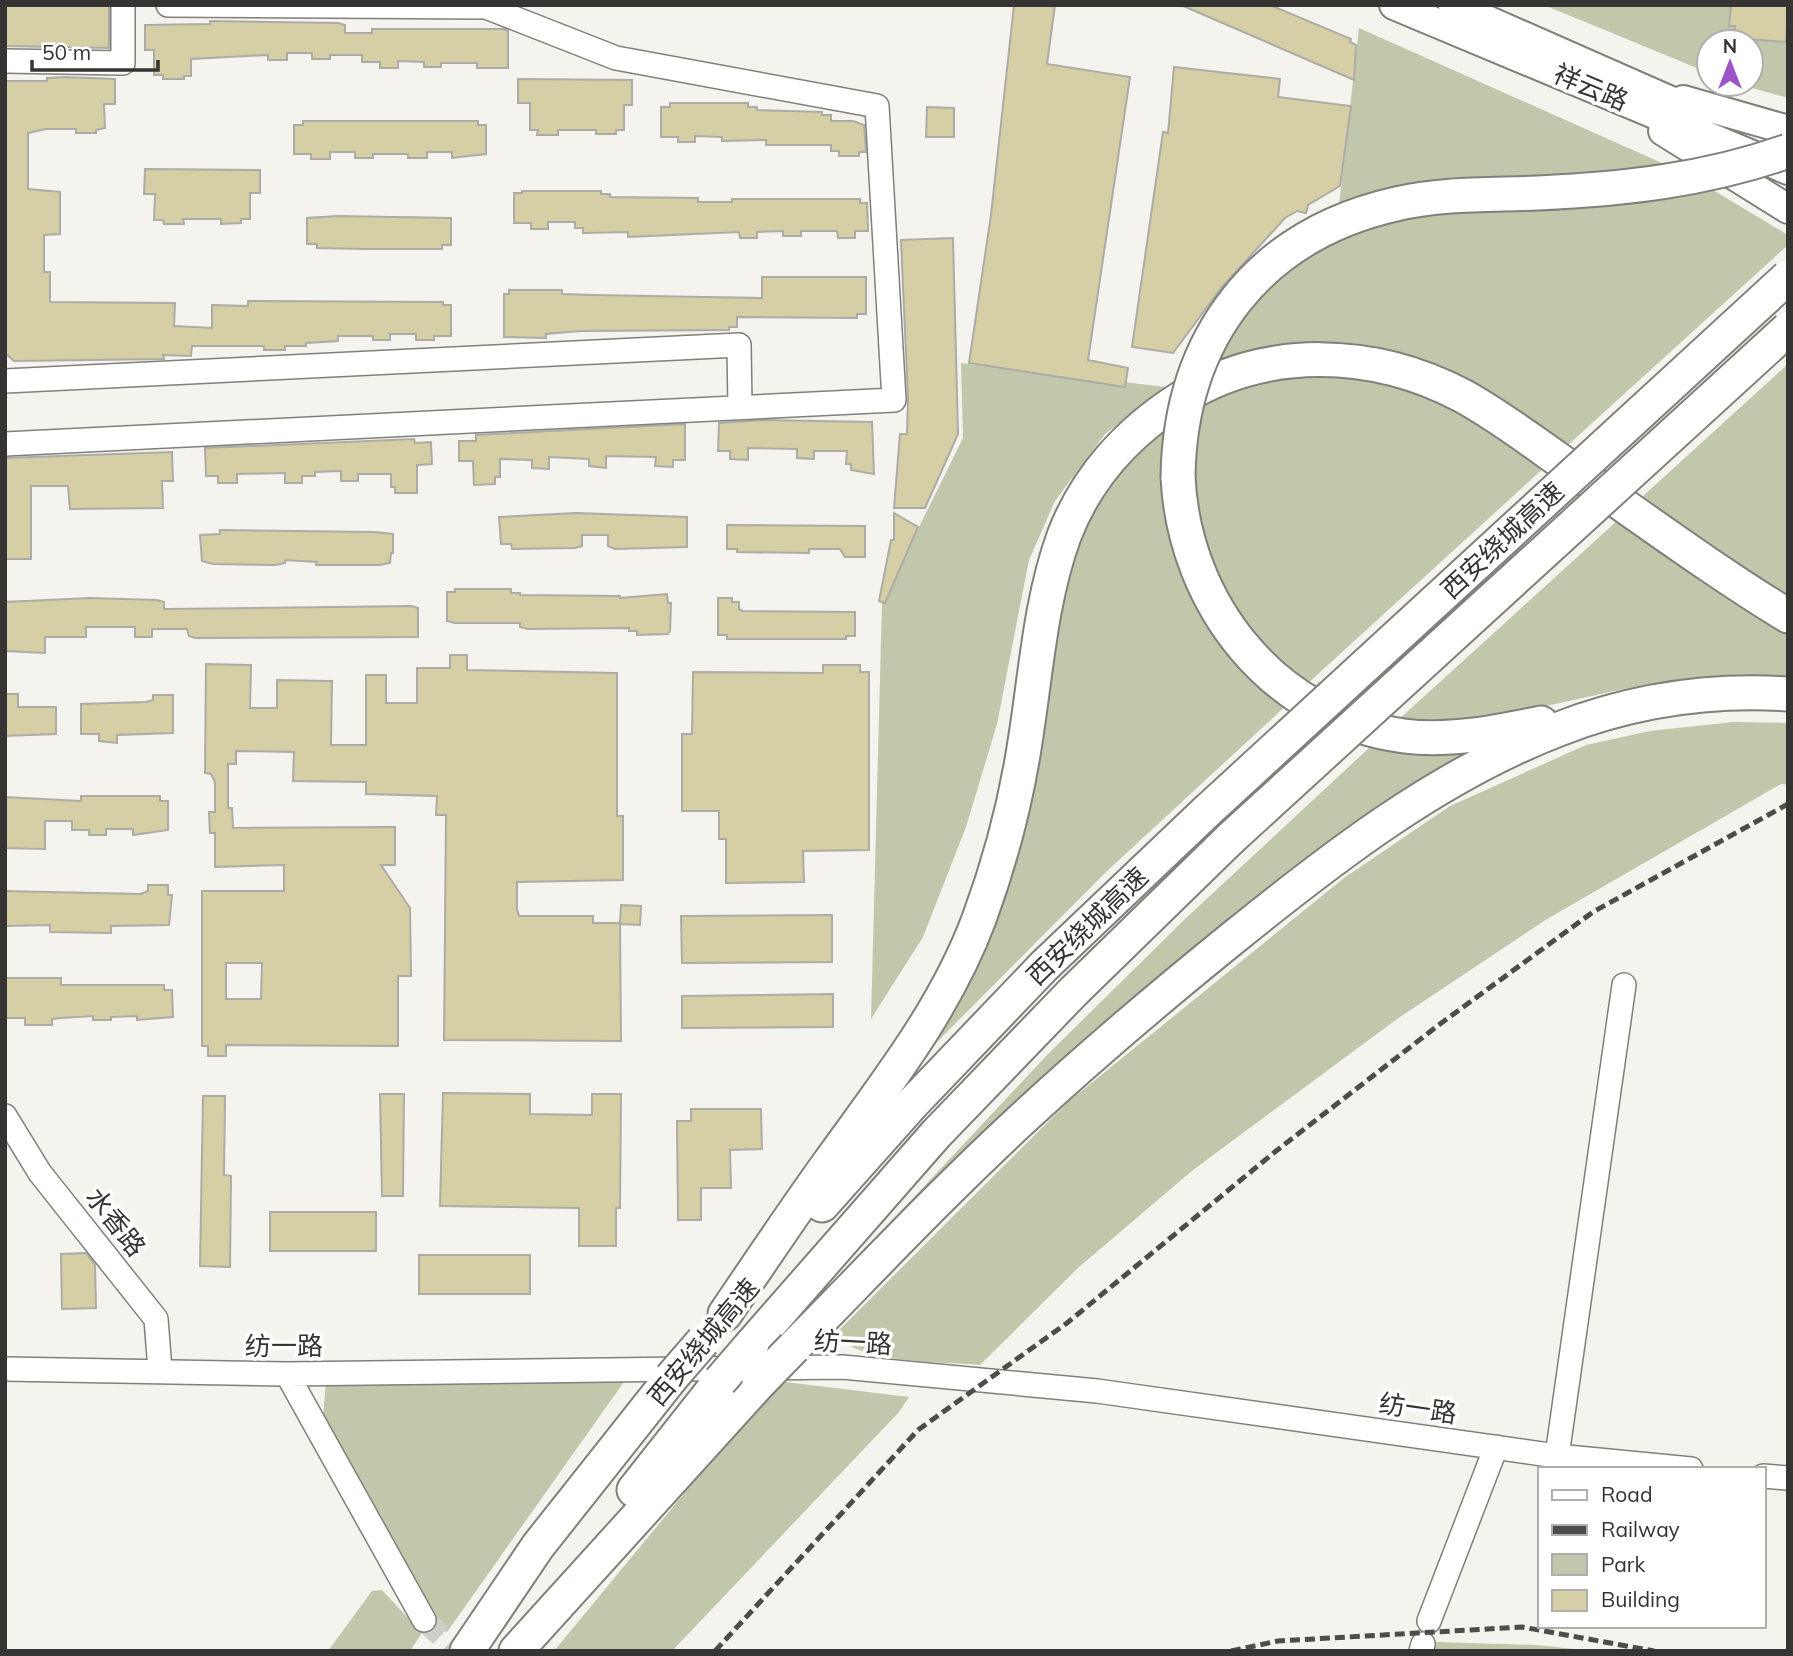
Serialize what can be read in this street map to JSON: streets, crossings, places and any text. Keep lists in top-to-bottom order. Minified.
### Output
{"streets":{"highway":["西安绕城高速"],"main road":["祥云路"],"street":["水香路","纺一路"]},"crossings":[["水香路","纺一路"]],"legend":["Road","Railway","Park","Building"],"scale_bar":"50 m","north":"top"}
